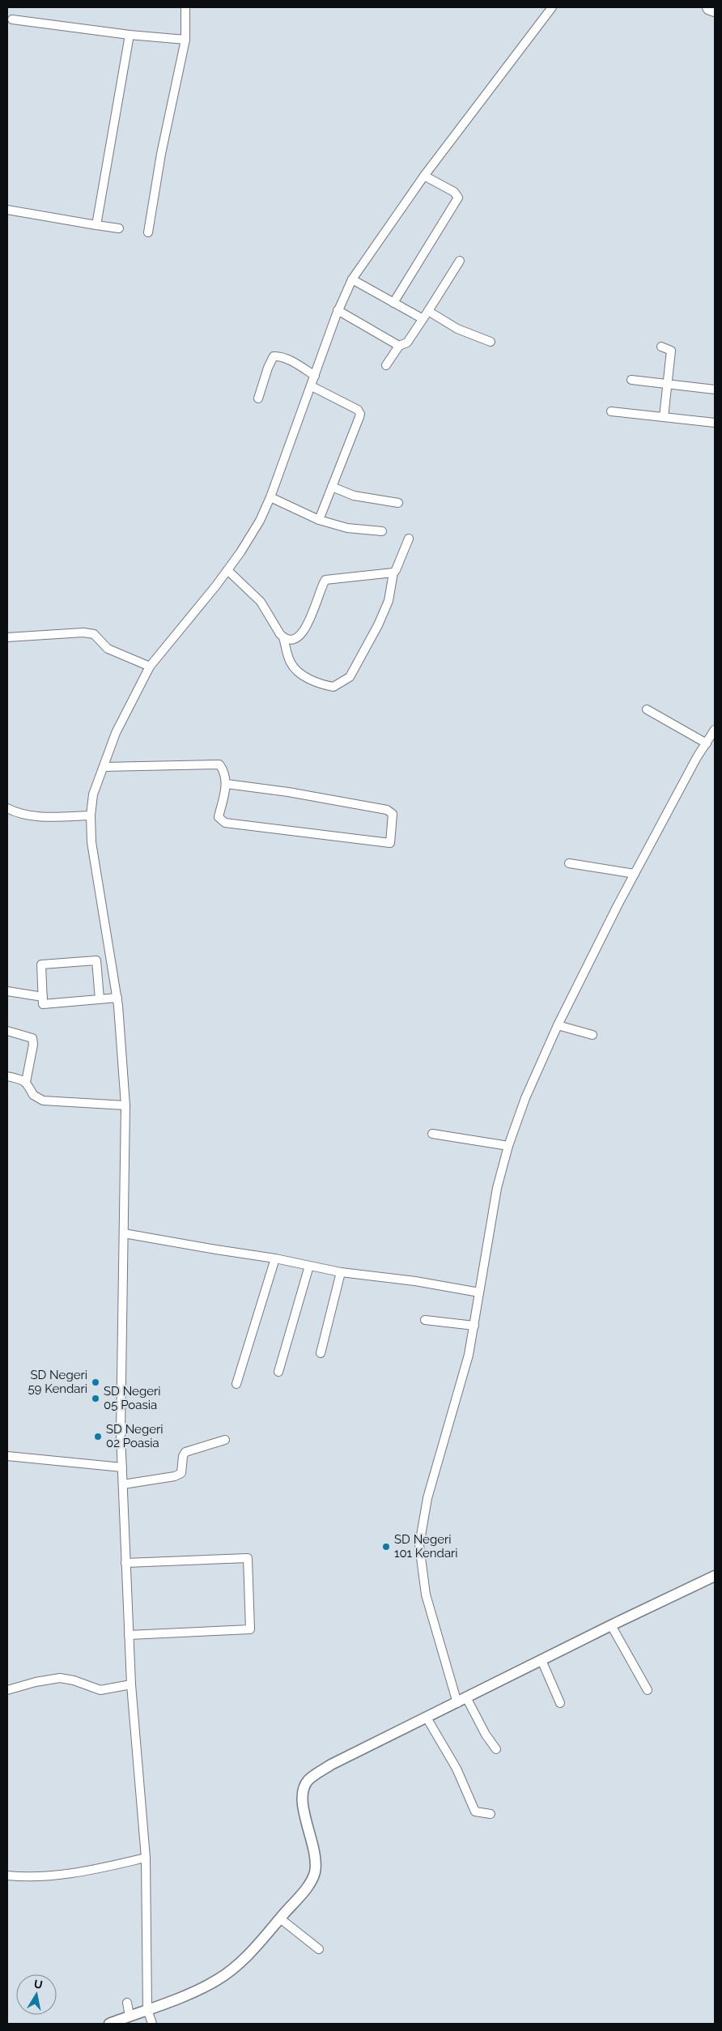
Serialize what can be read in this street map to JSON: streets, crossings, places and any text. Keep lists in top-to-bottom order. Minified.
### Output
{"places":["SD Negeri 59 Kendari","SD Negeri 05 Poasia","SD Negeri 02 Poasia","SD Negeri 101 Kendari"],"north":"top"}
